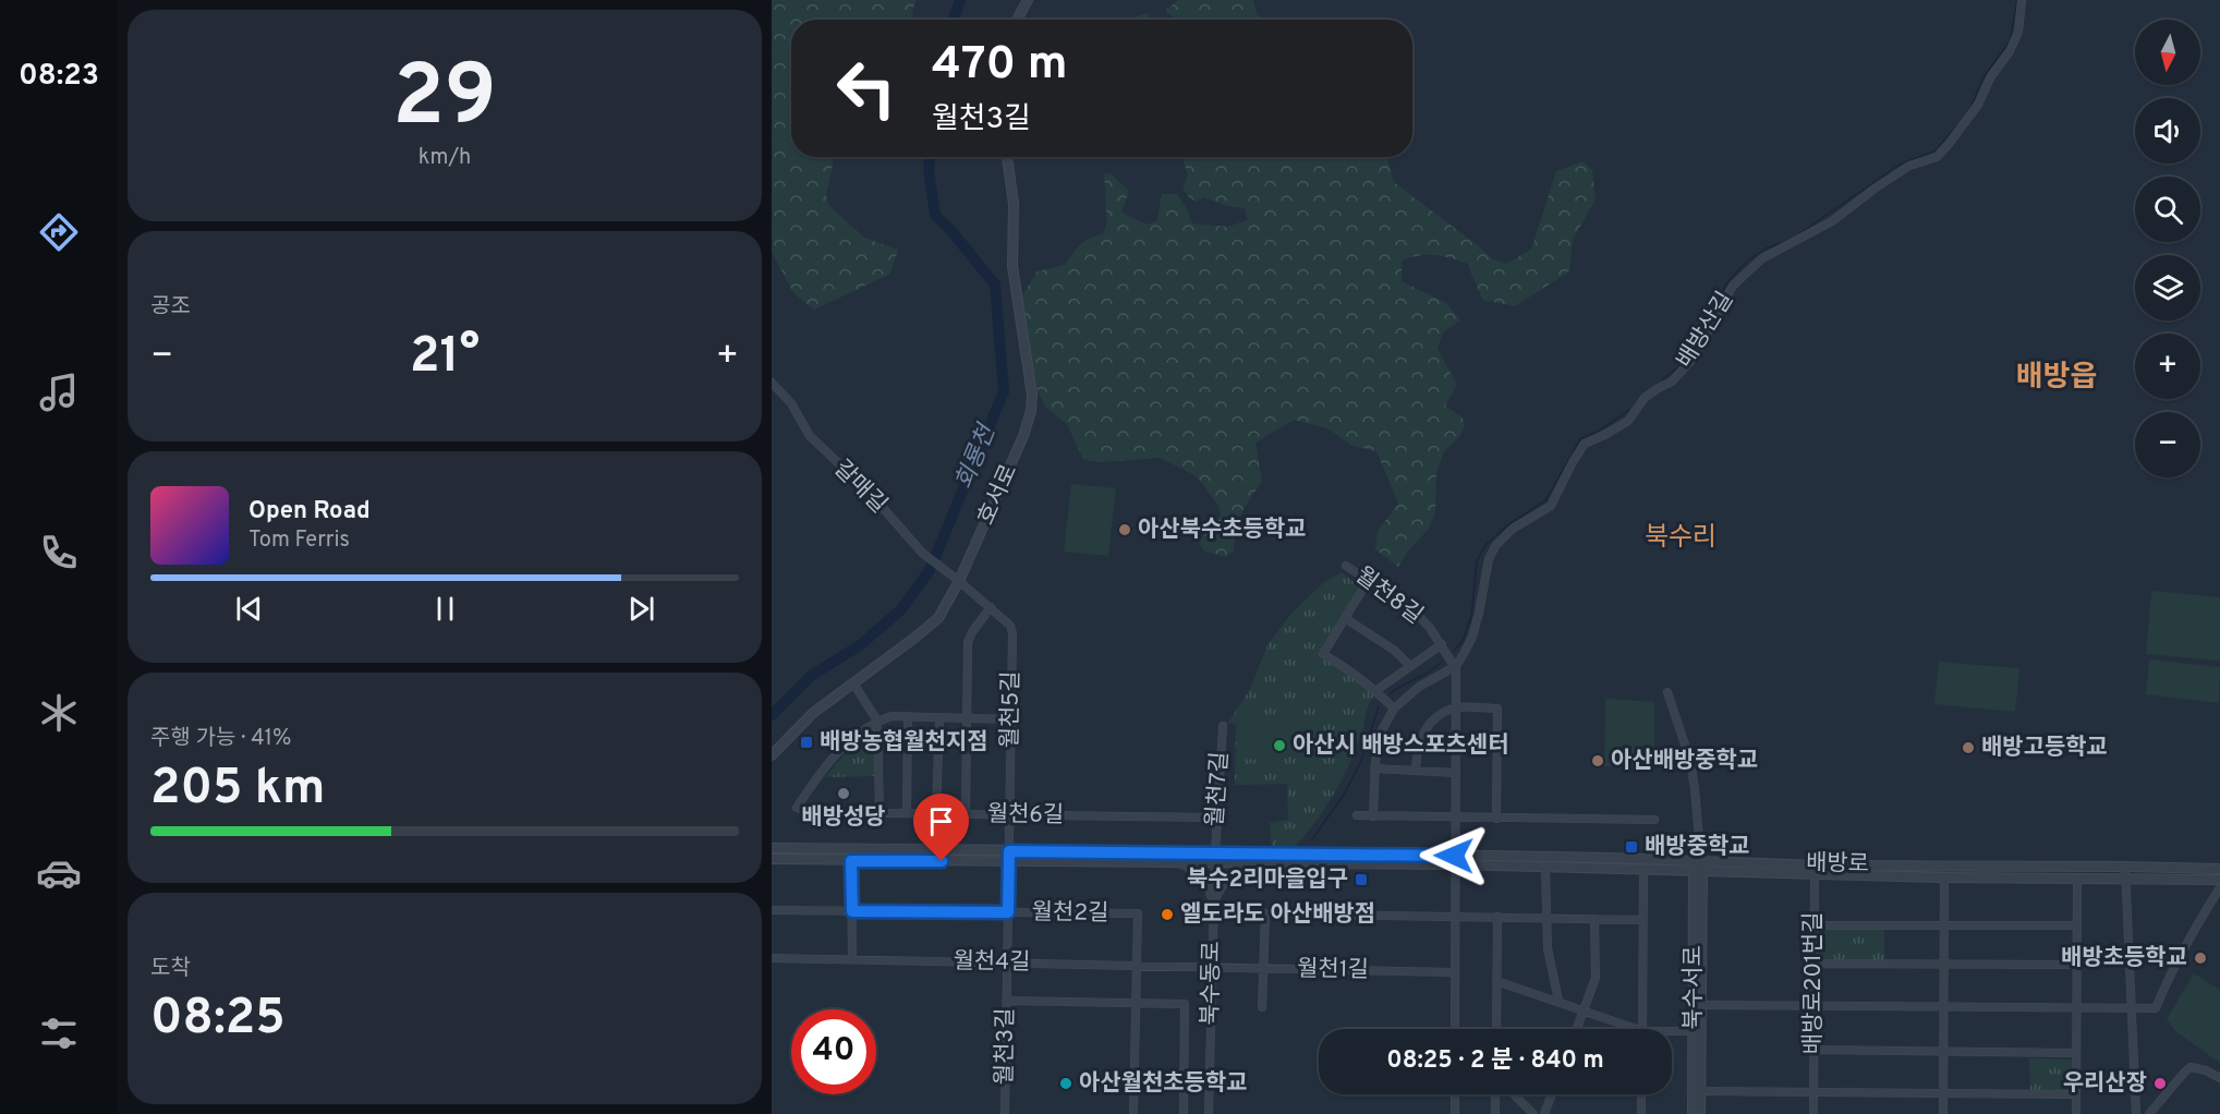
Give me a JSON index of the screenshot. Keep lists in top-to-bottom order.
{
  "streets": {
    "street": [
      "배방산길",
      "갈매길",
      "호서로",
      "월천8길",
      "월천5길",
      "월천7길",
      "월천6길",
      "배방로",
      "월천2길",
      "월천4길",
      "월천1길",
      "북수동로",
      "배방로201번길",
      "북수서로",
      "월천3길"
    ]
  },
  "crossings": [
    ["배방산길", "월천8길"],
    ["갈매길", "호서로"],
    ["갈매길", "월천5길"],
    ["호서로", "월천5길"],
    ["월천8길", "배방로"],
    ["월천5길", "월천6길"],
    ["월천5길", "배방로"],
    ["월천5길", "월천3길"],
    ["월천7길", "월천6길"],
    ["월천7길", "배방로"],
    ["월천7길", "북수동로"],
    ["배방로", "북수동로"],
    ["배방로", "배방로201번길"],
    ["배방로", "북수서로"],
    ["배방로", "월천3길"],
    ["월천2길", "월천4길"],
    ["월천2길", "월천3길"],
    ["월천4길", "월천1길"],
    ["월천4길", "북수동로"],
    ["월천4길", "월천3길"],
    ["월천1길", "북수동로"]
  ],
  "districts": ["배방읍", "북수리"],
  "water": ["회룡천"],
  "places": {
    "other": [
      "아산북수초등학교",
      "아산시 배방스포츠센터",
      "배방고등학교",
      "아산배방중학교",
      "배방성당",
      "엘도라도 아산배방점",
      "배방초등학교",
      "아산월천초등학교",
      "우리산장"
    ],
    "transit": ["배방농협월천지점", "배방중학교", "북수2리마을입구"]
  },
  "north": "bottom",
  "page": {
    "tabs": "08:23",
    "tile": [
      ["29", "km/h"],
      "공조",
      ["주행 가능 · 41%", "205 km"],
      ["도착", "08:25"]
    ],
    "map_buttons": ["+", "−"],
    "turn": ["470 m", "월천3길"],
    "heat": ["−", "21°", "+"],
    "song": ["Open Road", "Tom Ferris"],
    "limit": "40",
    "trip": "08:25 · 2 분 · 840 m"
  }
}
